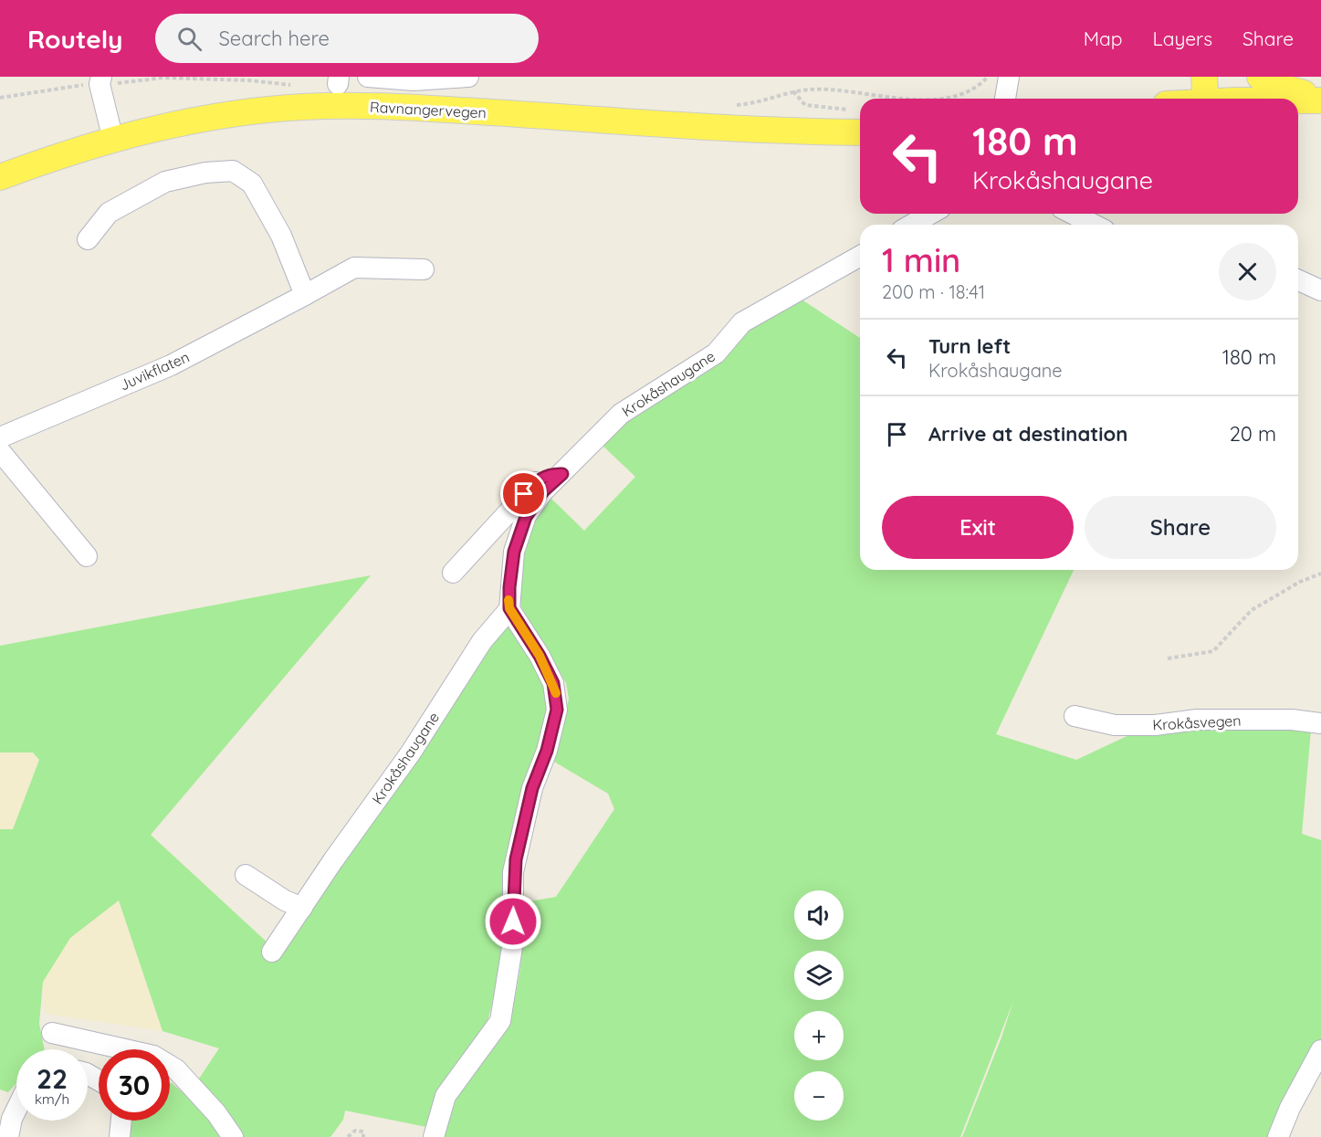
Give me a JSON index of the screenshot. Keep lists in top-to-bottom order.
{
  "streets": {
    "main road": ["Ravnangervegen"],
    "street": ["Juvikflaten", "Krokåshaugane", "Krokåsvegen"]
  },
  "page": {
    "header": "Routely",
    "search": "Search here",
    "nav": ["Map", "Layers", "Share"],
    "turn": ["180 m", "Krokåshaugane"],
    "heading": ["1 min", "200 m · 18:41"],
    "list": [
      {
        "name": "Turn left",
        "note": "Krokåshaugane",
        "value": "180 m"
      },
      {
        "name": "Arrive at destination",
        "value": "20 m"
      }
    ],
    "buttons": ["Exit", "Share"],
    "map_buttons": ["+", "−"],
    "speed": "22 km/h",
    "limit": "30"
  }
}
